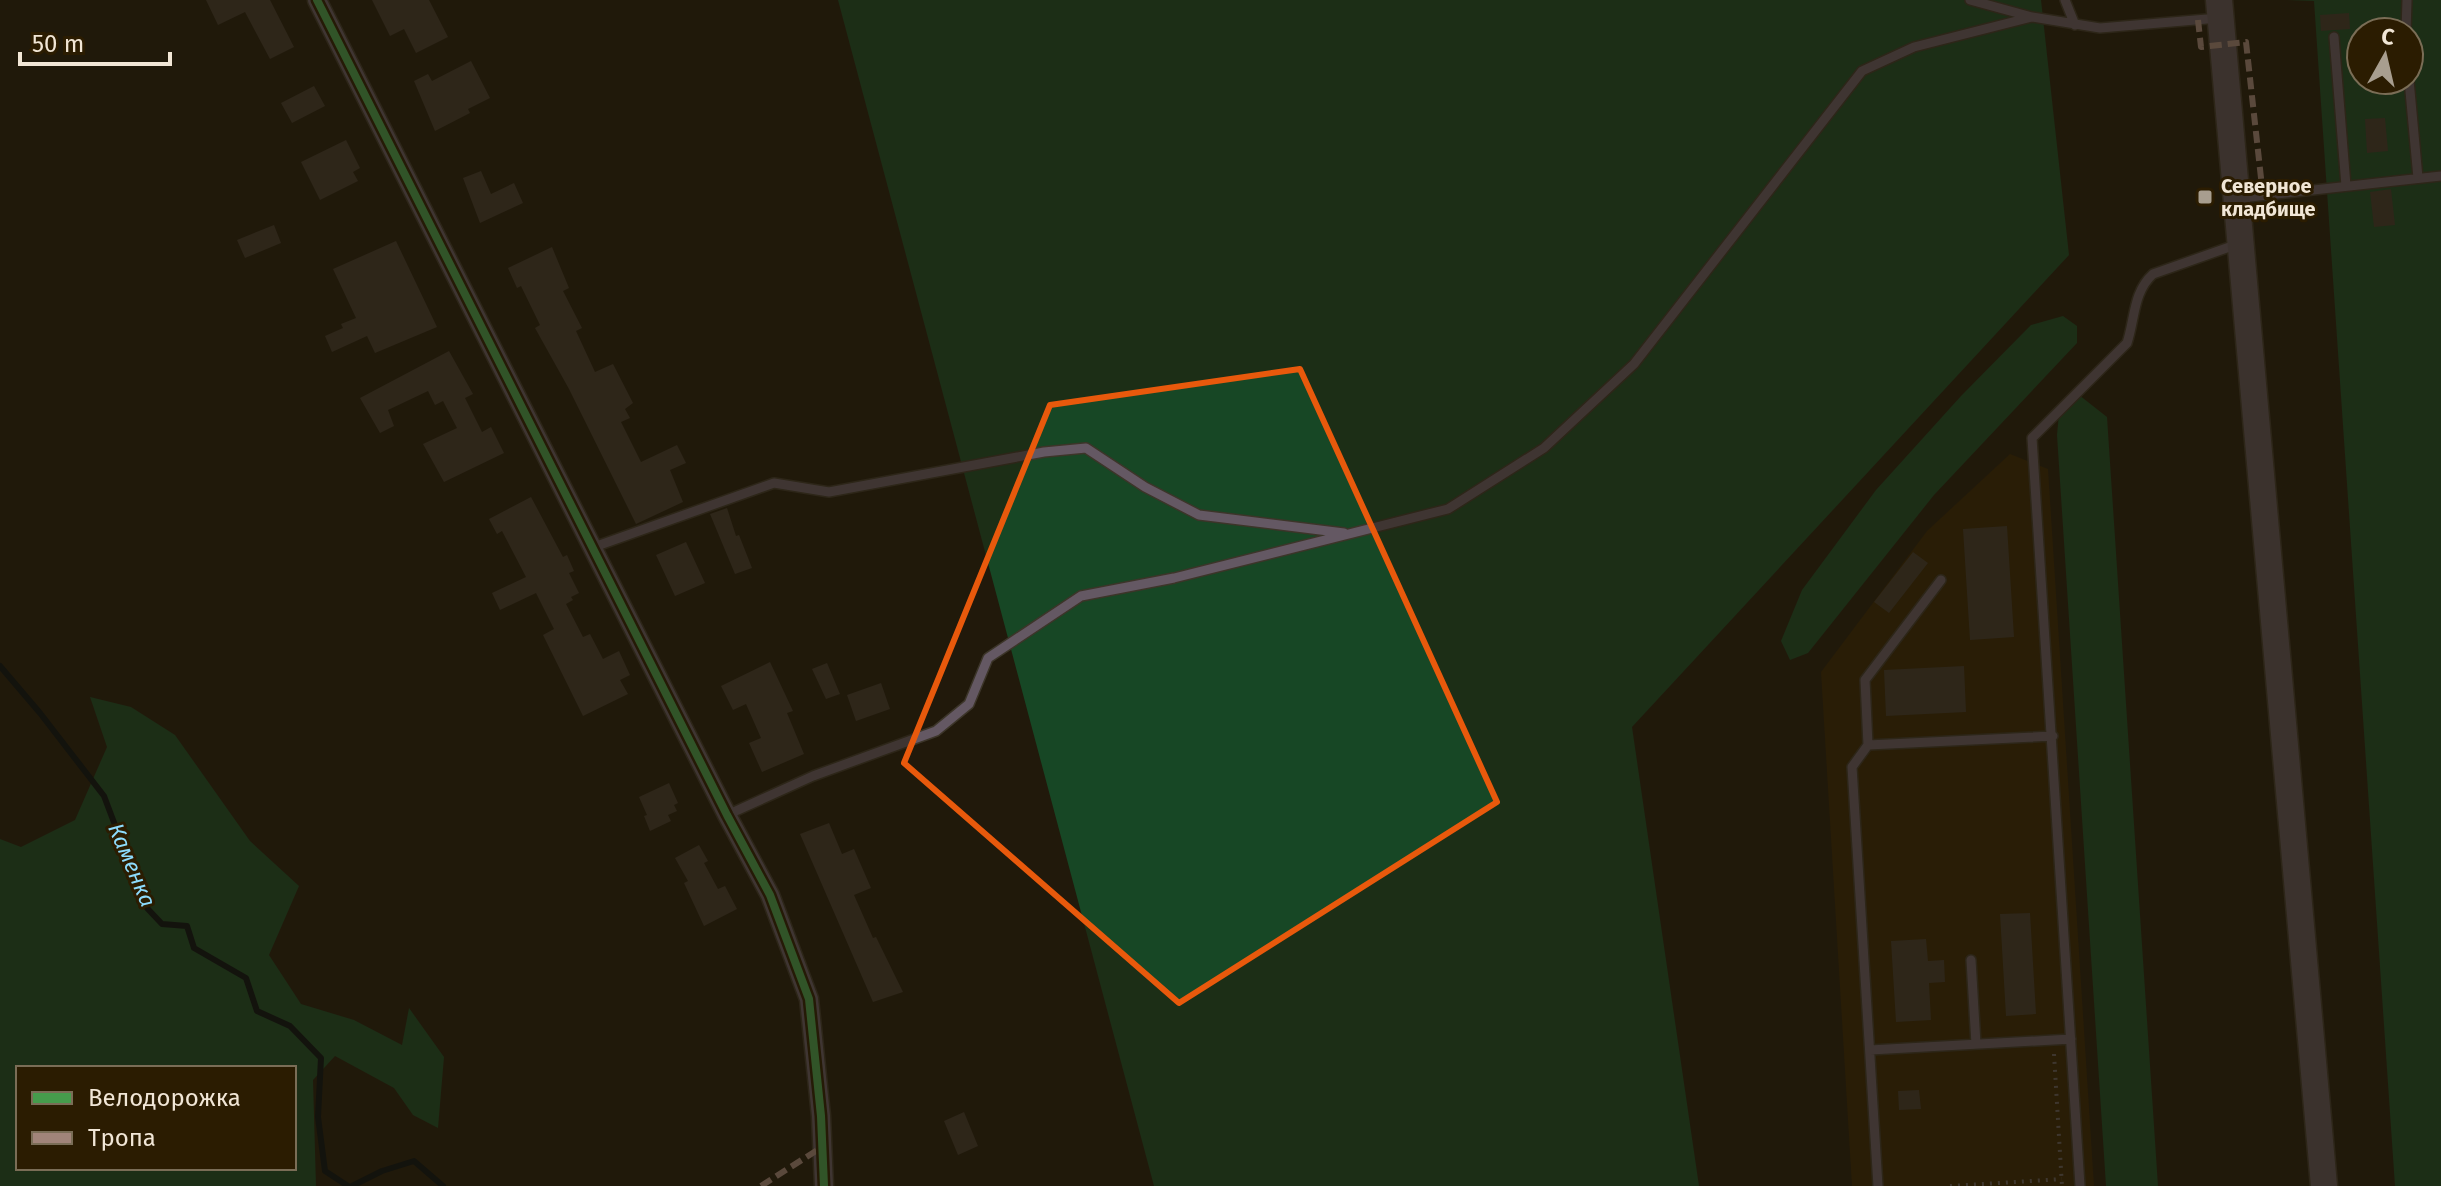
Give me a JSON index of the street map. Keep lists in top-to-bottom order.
{
  "water": ["Каменка"],
  "places": {
    "transit": ["Северное кладбище"]
  },
  "legend": ["Велодорожка", "Тропа"],
  "scale_bar": "50 m",
  "north": "top"
}
